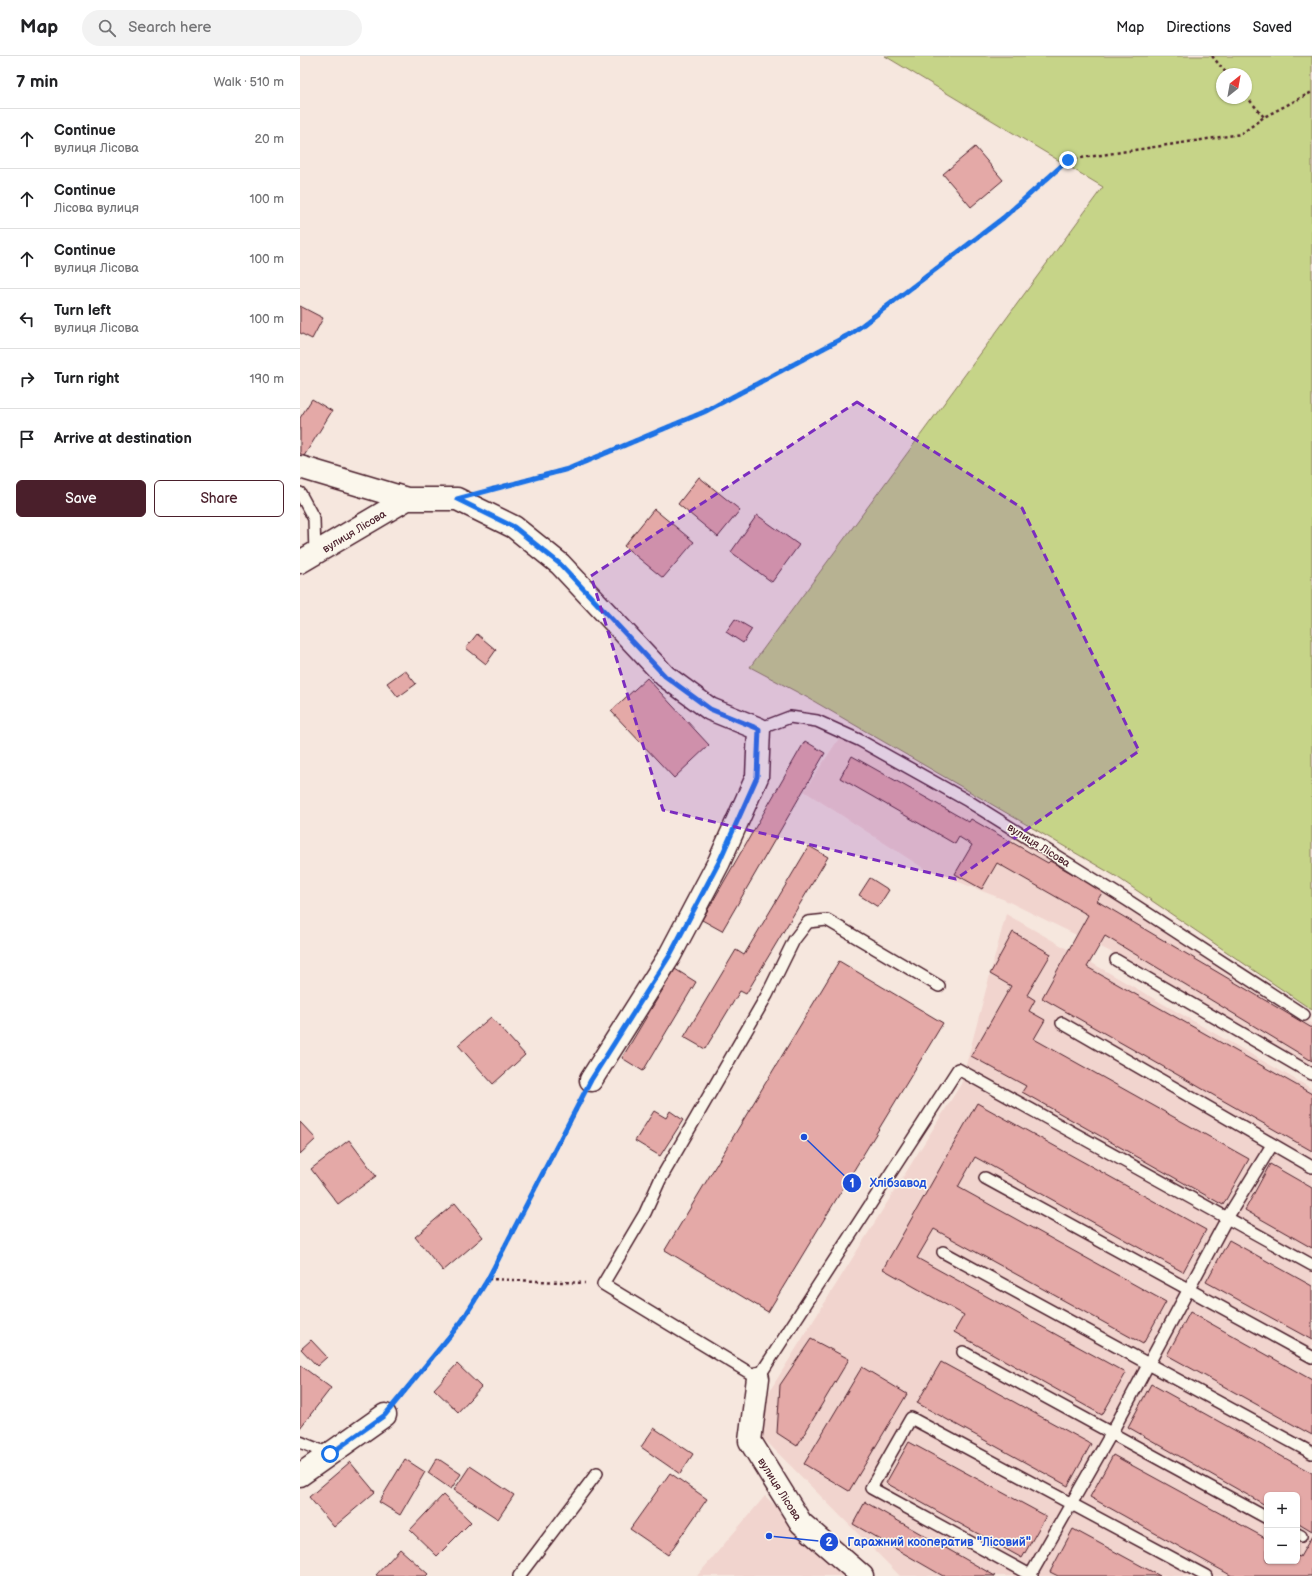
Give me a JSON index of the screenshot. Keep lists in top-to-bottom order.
{
  "streets": {
    "street": ["вулиця Лісова"]
  },
  "places": ["Хлібзавод", "Гаражний кооператив \"Лісовий\""],
  "north": "top right",
  "page": {
    "header": "Map",
    "search": "Search here",
    "nav": ["Map", "Directions", "Saved"],
    "heading": ["7 min", "Walk · 510 m"],
    "list": [
      ["Continue", "вулиця Лісова", "20 m"],
      ["Continue", "Лісова вулиця", "100 m"],
      ["Continue", "вулиця Лісова", "100 m"],
      ["Turn left", "вулиця Лісова", "100 m"],
      ["Turn right", "190 m"],
      "Arrive at destination"
    ],
    "buttons": ["Save", "Share"],
    "map_buttons": ["+", "−"]
  }
}
